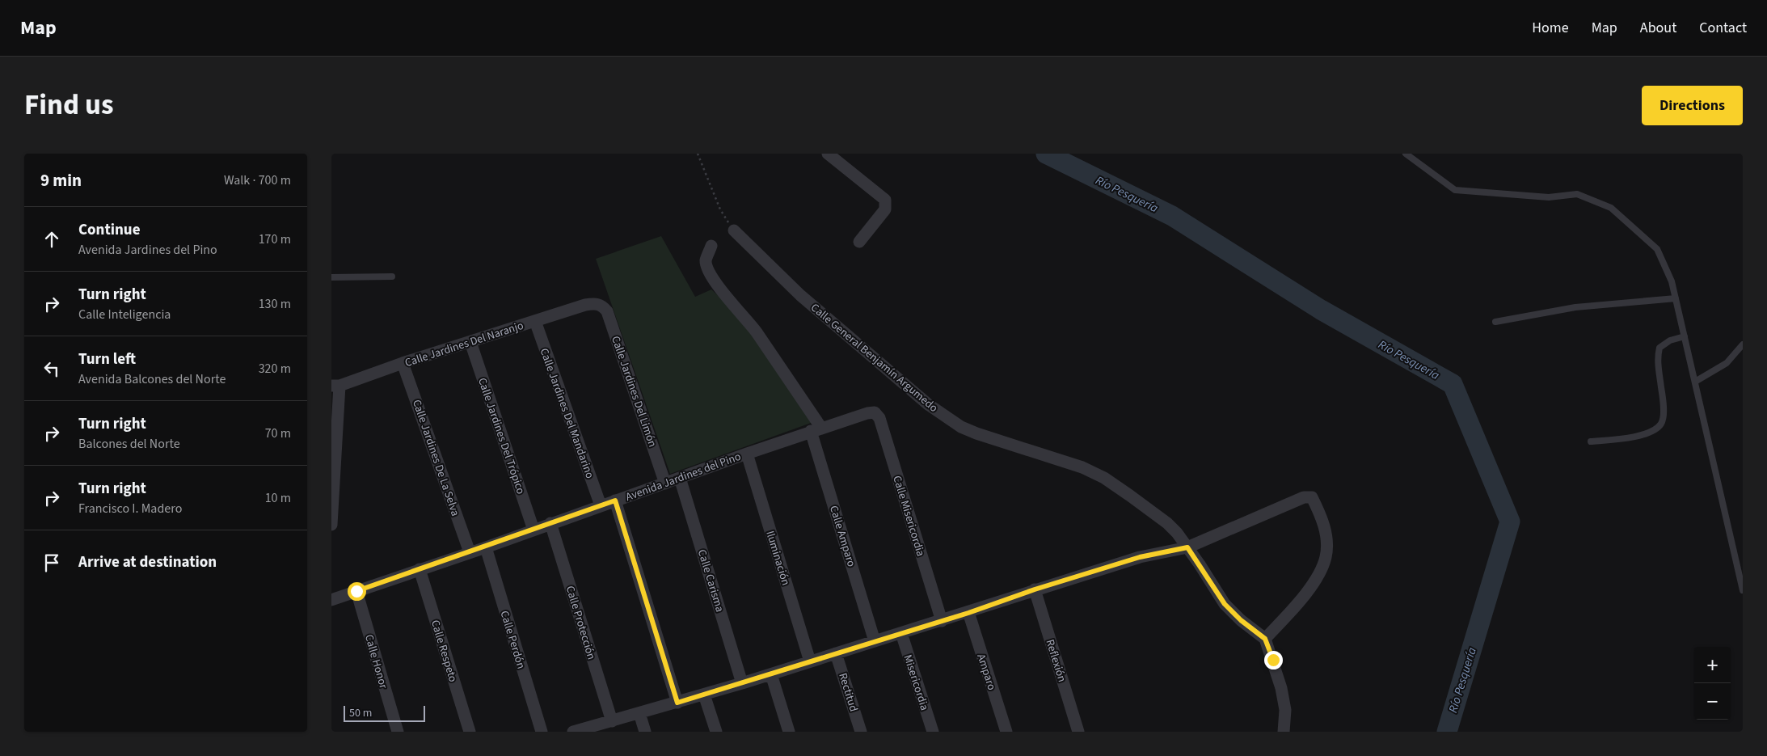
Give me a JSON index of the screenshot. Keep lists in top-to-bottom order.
{
  "streets": {
    "street": [
      "Calle Jardines Del Naranjo",
      "Calle General Benjamín Argumedo",
      "Calle Jardines Del Limón",
      "Calle Jardines Del Mandarino",
      "Calle Jardines Del Trópico",
      "Calle Jardines De La Selva",
      "Avenida Jardines del Pino",
      "Calle Misericordia",
      "Calle Amparo",
      "Iluminación",
      "Calle Carisma",
      "Calle Protección",
      "Calle Perdón",
      "Calle Respeto",
      "Reflexión",
      "Calle Honor",
      "Amparo",
      "Misericordia",
      "Rectitud"
    ]
  },
  "crossings": [
    ["Calle Jardines Del Naranjo", "Calle Jardines Del Limón"],
    ["Calle Jardines Del Naranjo", "Calle Jardines Del Mandarino"],
    ["Calle Jardines Del Naranjo", "Calle Jardines Del Trópico"],
    ["Calle Jardines Del Naranjo", "Calle Jardines De La Selva"],
    ["Calle Jardines Del Limón", "Avenida Jardines del Pino"],
    ["Calle Jardines Del Mandarino", "Avenida Jardines del Pino"],
    ["Calle Jardines Del Trópico", "Avenida Jardines del Pino"],
    ["Calle Jardines De La Selva", "Avenida Jardines del Pino"],
    ["Avenida Jardines del Pino", "Calle Misericordia"],
    ["Avenida Jardines del Pino", "Calle Amparo"],
    ["Avenida Jardines del Pino", "Iluminación"],
    ["Avenida Jardines del Pino", "Calle Carisma"],
    ["Avenida Jardines del Pino", "Calle Protección"],
    ["Avenida Jardines del Pino", "Calle Perdón"],
    ["Avenida Jardines del Pino", "Calle Respeto"],
    ["Avenida Jardines del Pino", "Calle Honor"]
  ],
  "water": ["Río Pesquería"],
  "scale_bar": "50 m",
  "page": {
    "header": "Map",
    "nav": [
      "Home",
      "Map",
      "About",
      "Contact"
    ],
    "title": "Find us",
    "buttons": "Directions",
    "heading": ["9 min", "Walk · 700 m"],
    "list": [
      ["Continue", "Avenida Jardines del Pino", "170 m"],
      ["Turn right", "Calle Inteligencia", "130 m"],
      ["Turn left", "Avenida Balcones del Norte", "320 m"],
      ["Turn right", "Balcones del Norte", "70 m"],
      ["Turn right", "Francisco I. Madero", "10 m"],
      "Arrive at destination"
    ],
    "map_buttons": ["+", "−"],
    "scale": "50 m"
  }
}
